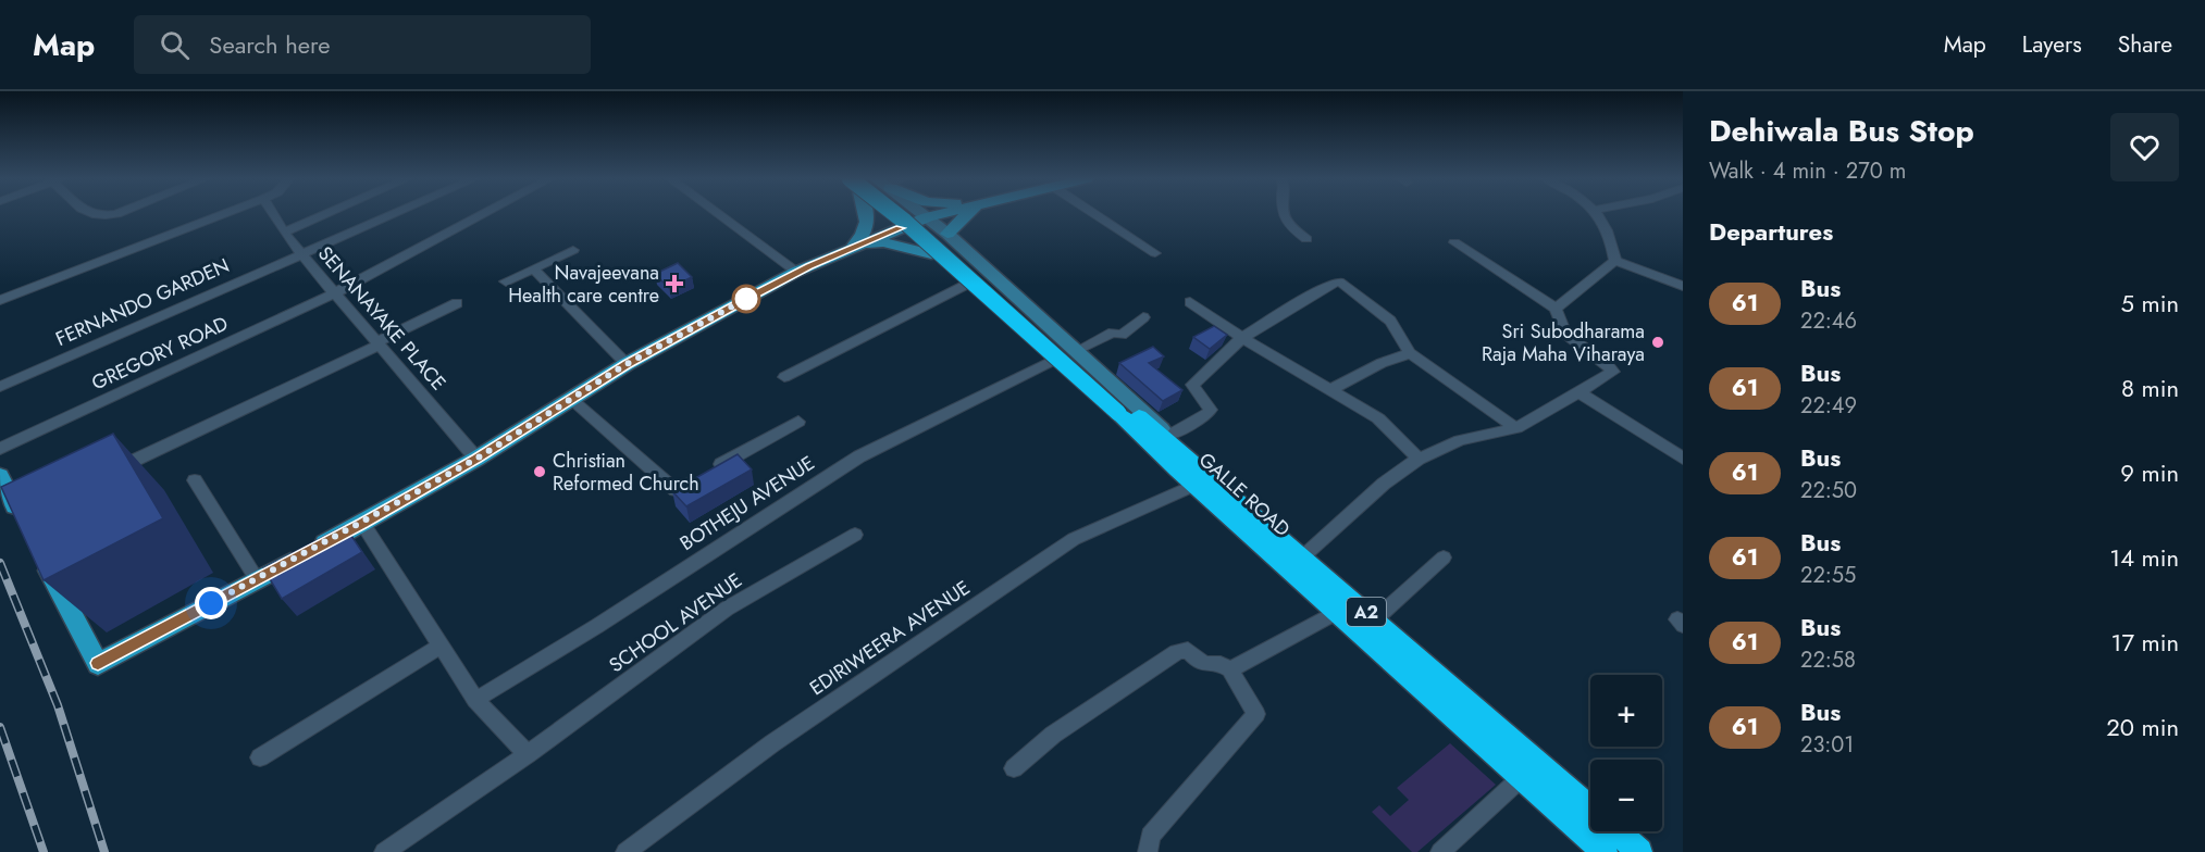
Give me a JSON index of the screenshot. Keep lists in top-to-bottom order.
{
  "streets": {
    "highway": ["GALLE ROAD", "A2"],
    "street": [
      "FERNANDO GARDEN",
      "SENANAYAKE PLACE",
      "GREGORY ROAD",
      "BOTHEJU AVENUE",
      "SCHOOL AVENUE",
      "EDIRIWEERA AVENUE"
    ]
  },
  "crossings": [
    ["FERNANDO GARDEN", "SENANAYAKE PLACE"],
    ["SENANAYAKE PLACE", "GREGORY ROAD"],
    ["GALLE ROAD", "EDIRIWEERA AVENUE"]
  ],
  "places": {
    "health": ["Navajeevana Health care centre"],
    "other": ["Sri Subodharama Raja Maha Viharaya", "Christian Reformed Church"]
  },
  "lines": ["bus line 61"],
  "page": {
    "header": "Map",
    "search": "Search here",
    "nav": ["Map", "Layers", "Share"],
    "heading": [
      ["Dehiwala Bus Stop", "Walk · 4 min · 270 m"],
      "Departures"
    ],
    "list": [
      {
        "mark": "61",
        "name": "Bus",
        "note": "22:46",
        "value": "5 min"
      },
      {
        "mark": "61",
        "name": "Bus",
        "note": "22:49",
        "value": "8 min"
      },
      {
        "mark": "61",
        "name": "Bus",
        "note": "22:50",
        "value": "9 min"
      },
      {
        "mark": "61",
        "name": "Bus",
        "note": "22:55",
        "value": "14 min"
      },
      {
        "mark": "61",
        "name": "Bus",
        "note": "22:58",
        "value": "17 min"
      },
      {
        "mark": "61",
        "name": "Bus",
        "note": "23:01",
        "value": "20 min"
      }
    ],
    "map_buttons": ["+", "−"]
  }
}
